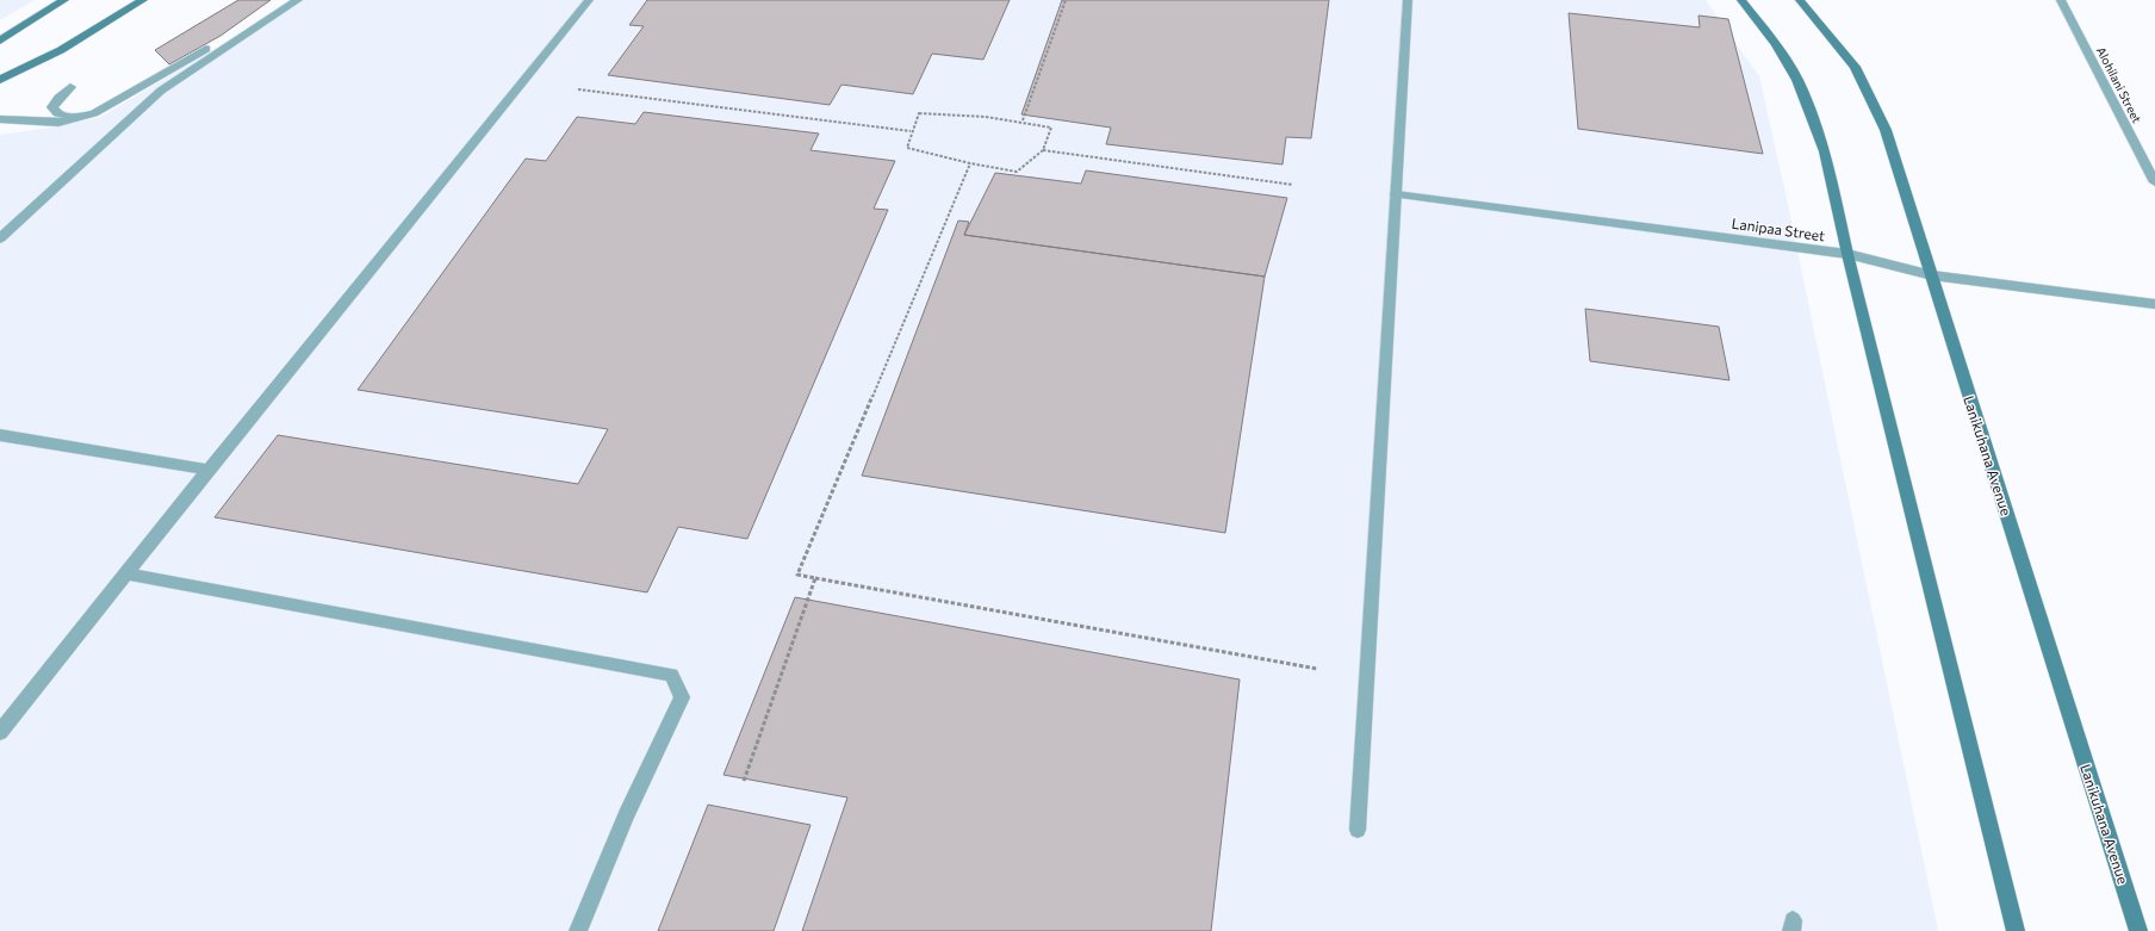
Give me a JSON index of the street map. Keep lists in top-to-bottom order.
{
  "streets": {
    "main road": ["Lanikuhana Avenue"],
    "street": ["Alohilani Street", "Lanipaa Street"]
  },
  "crossings": [
    ["Lanipaa Street", "Lanikuhana Avenue"]
  ]
}
